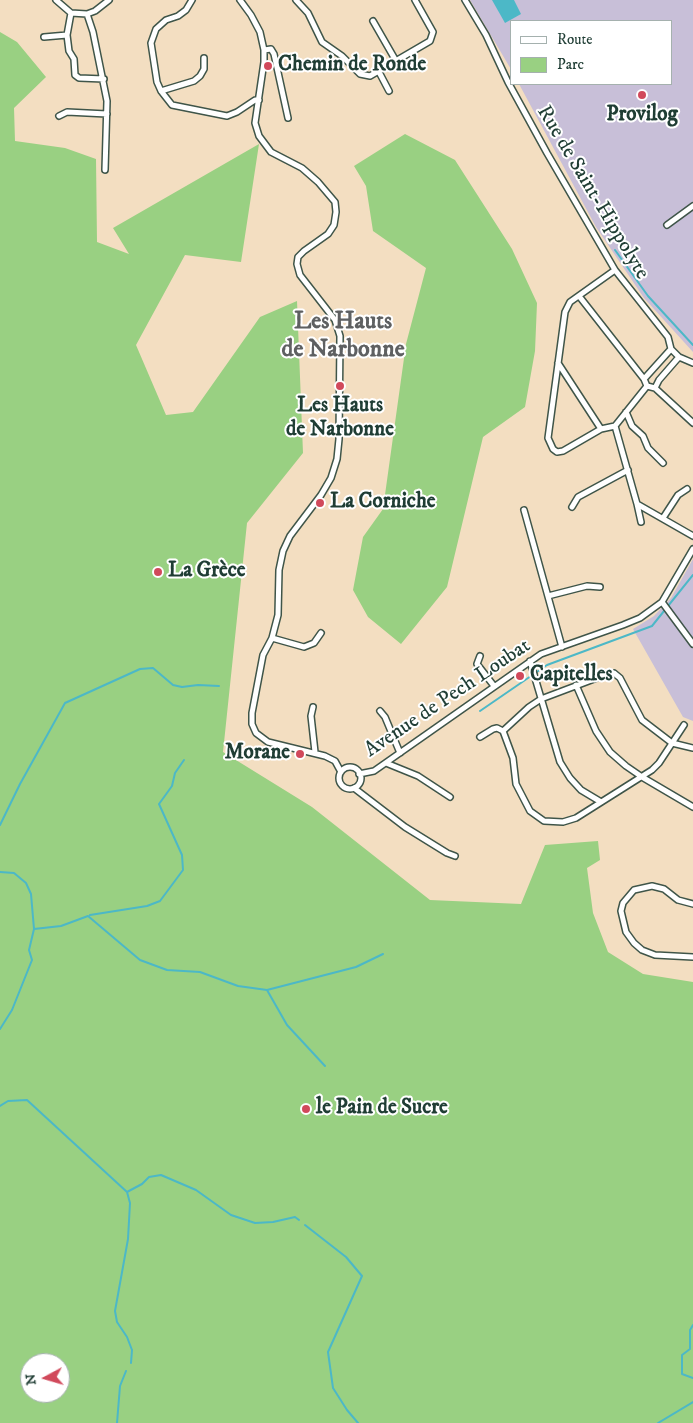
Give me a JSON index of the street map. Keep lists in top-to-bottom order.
{
  "streets": {
    "street": ["Rue de Saint-Hippolyte", "Avenue de Pech Loubat"]
  },
  "districts": ["Les Hauts de Narbonne"],
  "places": [
    "Chemin de Ronde",
    "Provilog",
    "Les Hauts de Narbonne",
    "La Corniche",
    "La Grèce",
    "Capitelles",
    "Morane",
    "le Pain de Sucre"
  ],
  "legend": ["Route", "Parc"],
  "north": "left"
}
